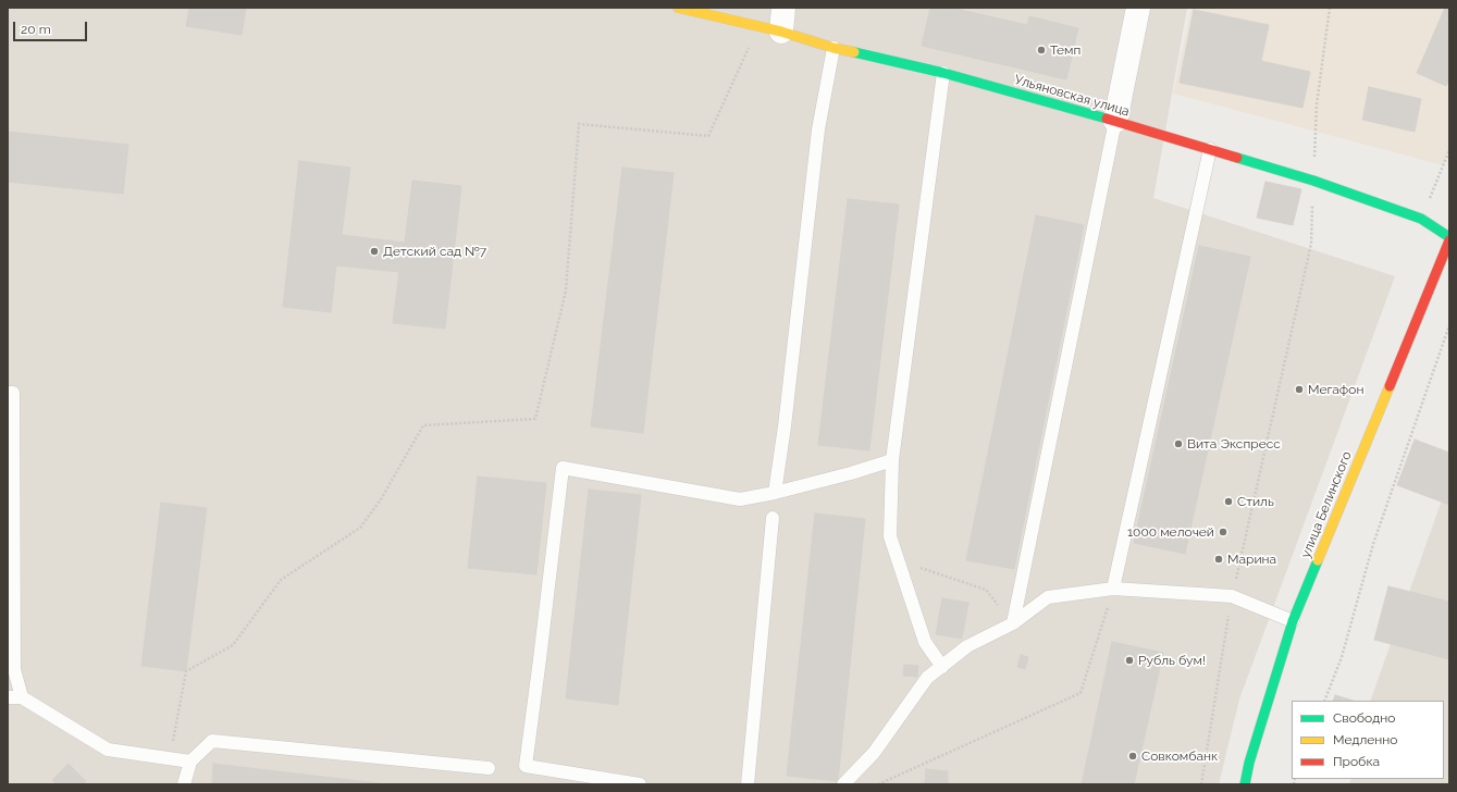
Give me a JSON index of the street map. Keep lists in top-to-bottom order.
{
  "streets": {
    "street": ["Ульяновская улица", "улица Белинского"]
  },
  "crossings": [
    ["Ульяновская улица", "улица Белинского"]
  ],
  "places": [
    "Темп",
    "Детский сад №7",
    "Мегафон",
    "Вита Экспресс",
    "Стиль",
    "1000 мелочей",
    "Марина",
    "Рубль бум!",
    "Совкомбанк"
  ],
  "legend": ["Свободно", "Медленно", "Пробка"],
  "scale_bar": "20 m"
}
